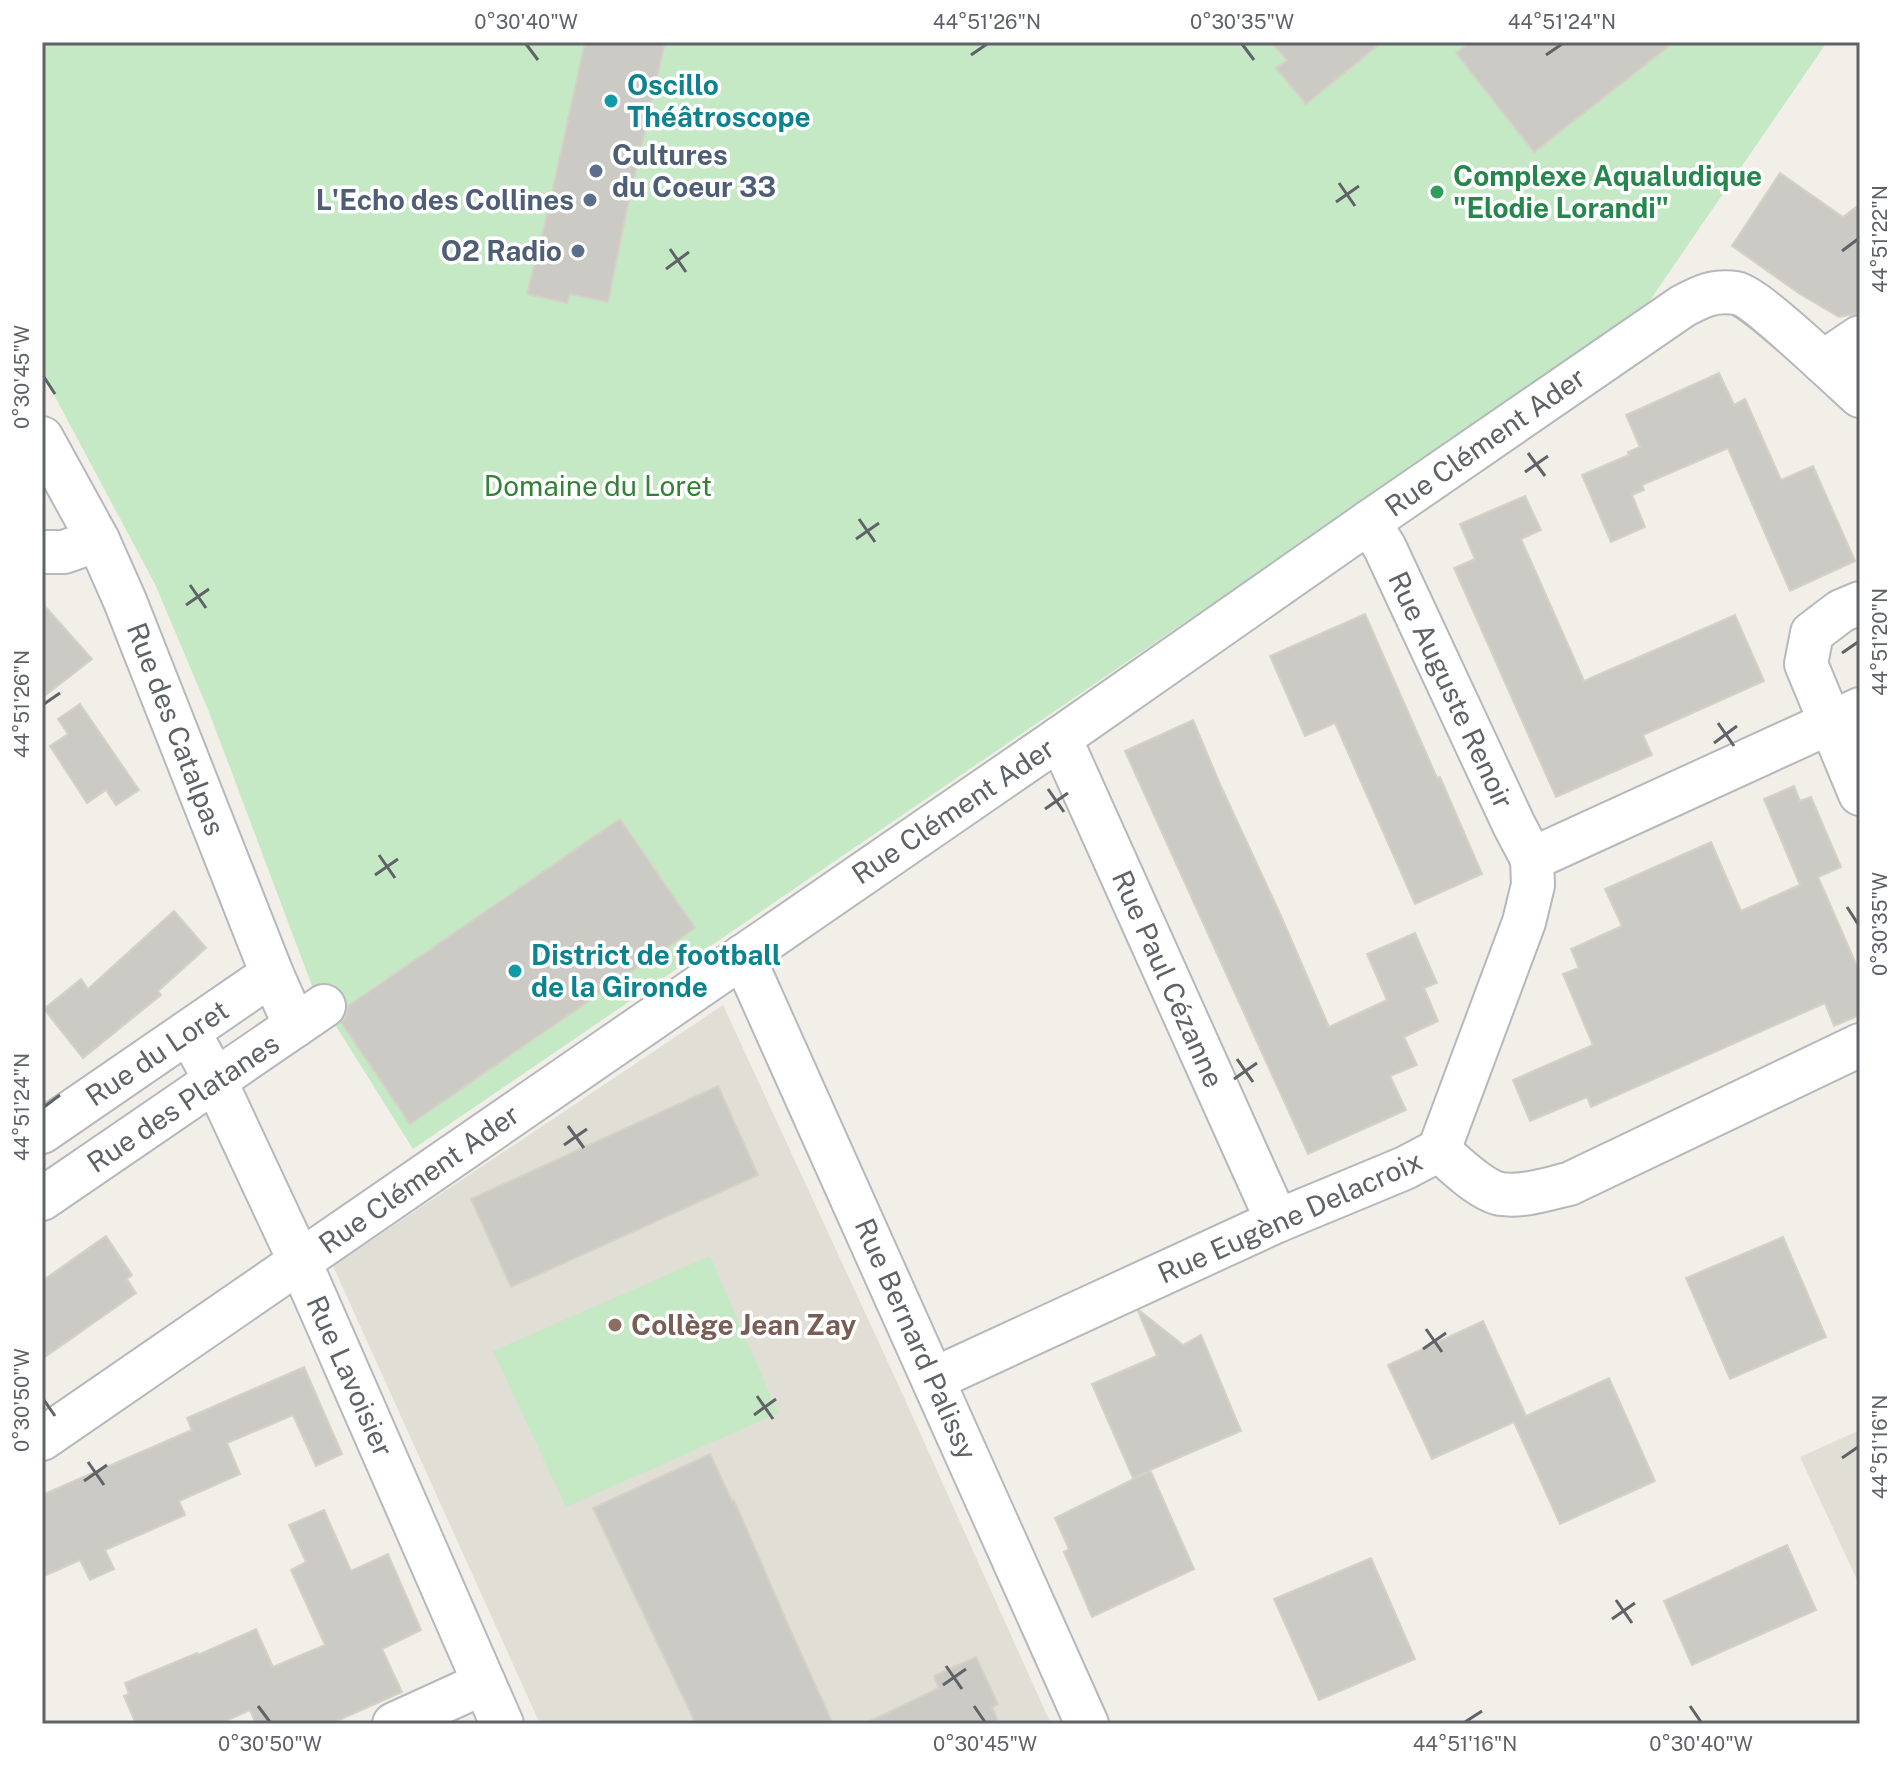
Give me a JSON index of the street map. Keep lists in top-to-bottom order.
{
  "streets": {
    "street": [
      "Rue Clément Ader",
      "Rue Auguste Renoir",
      "Rue des Catalpas",
      "Rue Paul Cézanne",
      "Rue du Loret",
      "Rue des Platanes",
      "Rue Eugène Delacroix",
      "Rue Bernard Palissy",
      "Rue Lavoisier"
    ]
  },
  "crossings": [
    ["Rue Clément Ader", "Rue Auguste Renoir"],
    ["Rue Clément Ader", "Rue Paul Cézanne"],
    ["Rue Clément Ader", "Rue Bernard Palissy"],
    ["Rue Clément Ader", "Rue Lavoisier"],
    ["Rue des Catalpas", "Rue du Loret"],
    ["Rue des Catalpas", "Rue des Platanes"],
    ["Rue Paul Cézanne", "Rue Eugène Delacroix"],
    ["Rue du Loret", "Rue Lavoisier"],
    ["Rue des Platanes", "Rue Lavoisier"],
    ["Rue Eugène Delacroix", "Rue Bernard Palissy"]
  ],
  "parks": ["Domaine du Loret"],
  "places": [
    "Oscillo Théâtroscope",
    "Cultures du Coeur 33",
    "Complexe Aqualudique \"Elodie Lorandi\"",
    "L'Echo des Collines",
    "O2 Radio",
    "District de football de la Gironde",
    "Collège Jean Zay"
  ],
  "coordinates": [
    "0°30'40\"W",
    "44°51'26\"N",
    "0°30'35\"W",
    "44°51'24\"N",
    "44°51'22\"N",
    "0°30'45\"W",
    "44°51'20\"N",
    "0°30'50\"W",
    "44°51'16\"N"
  ]
}
